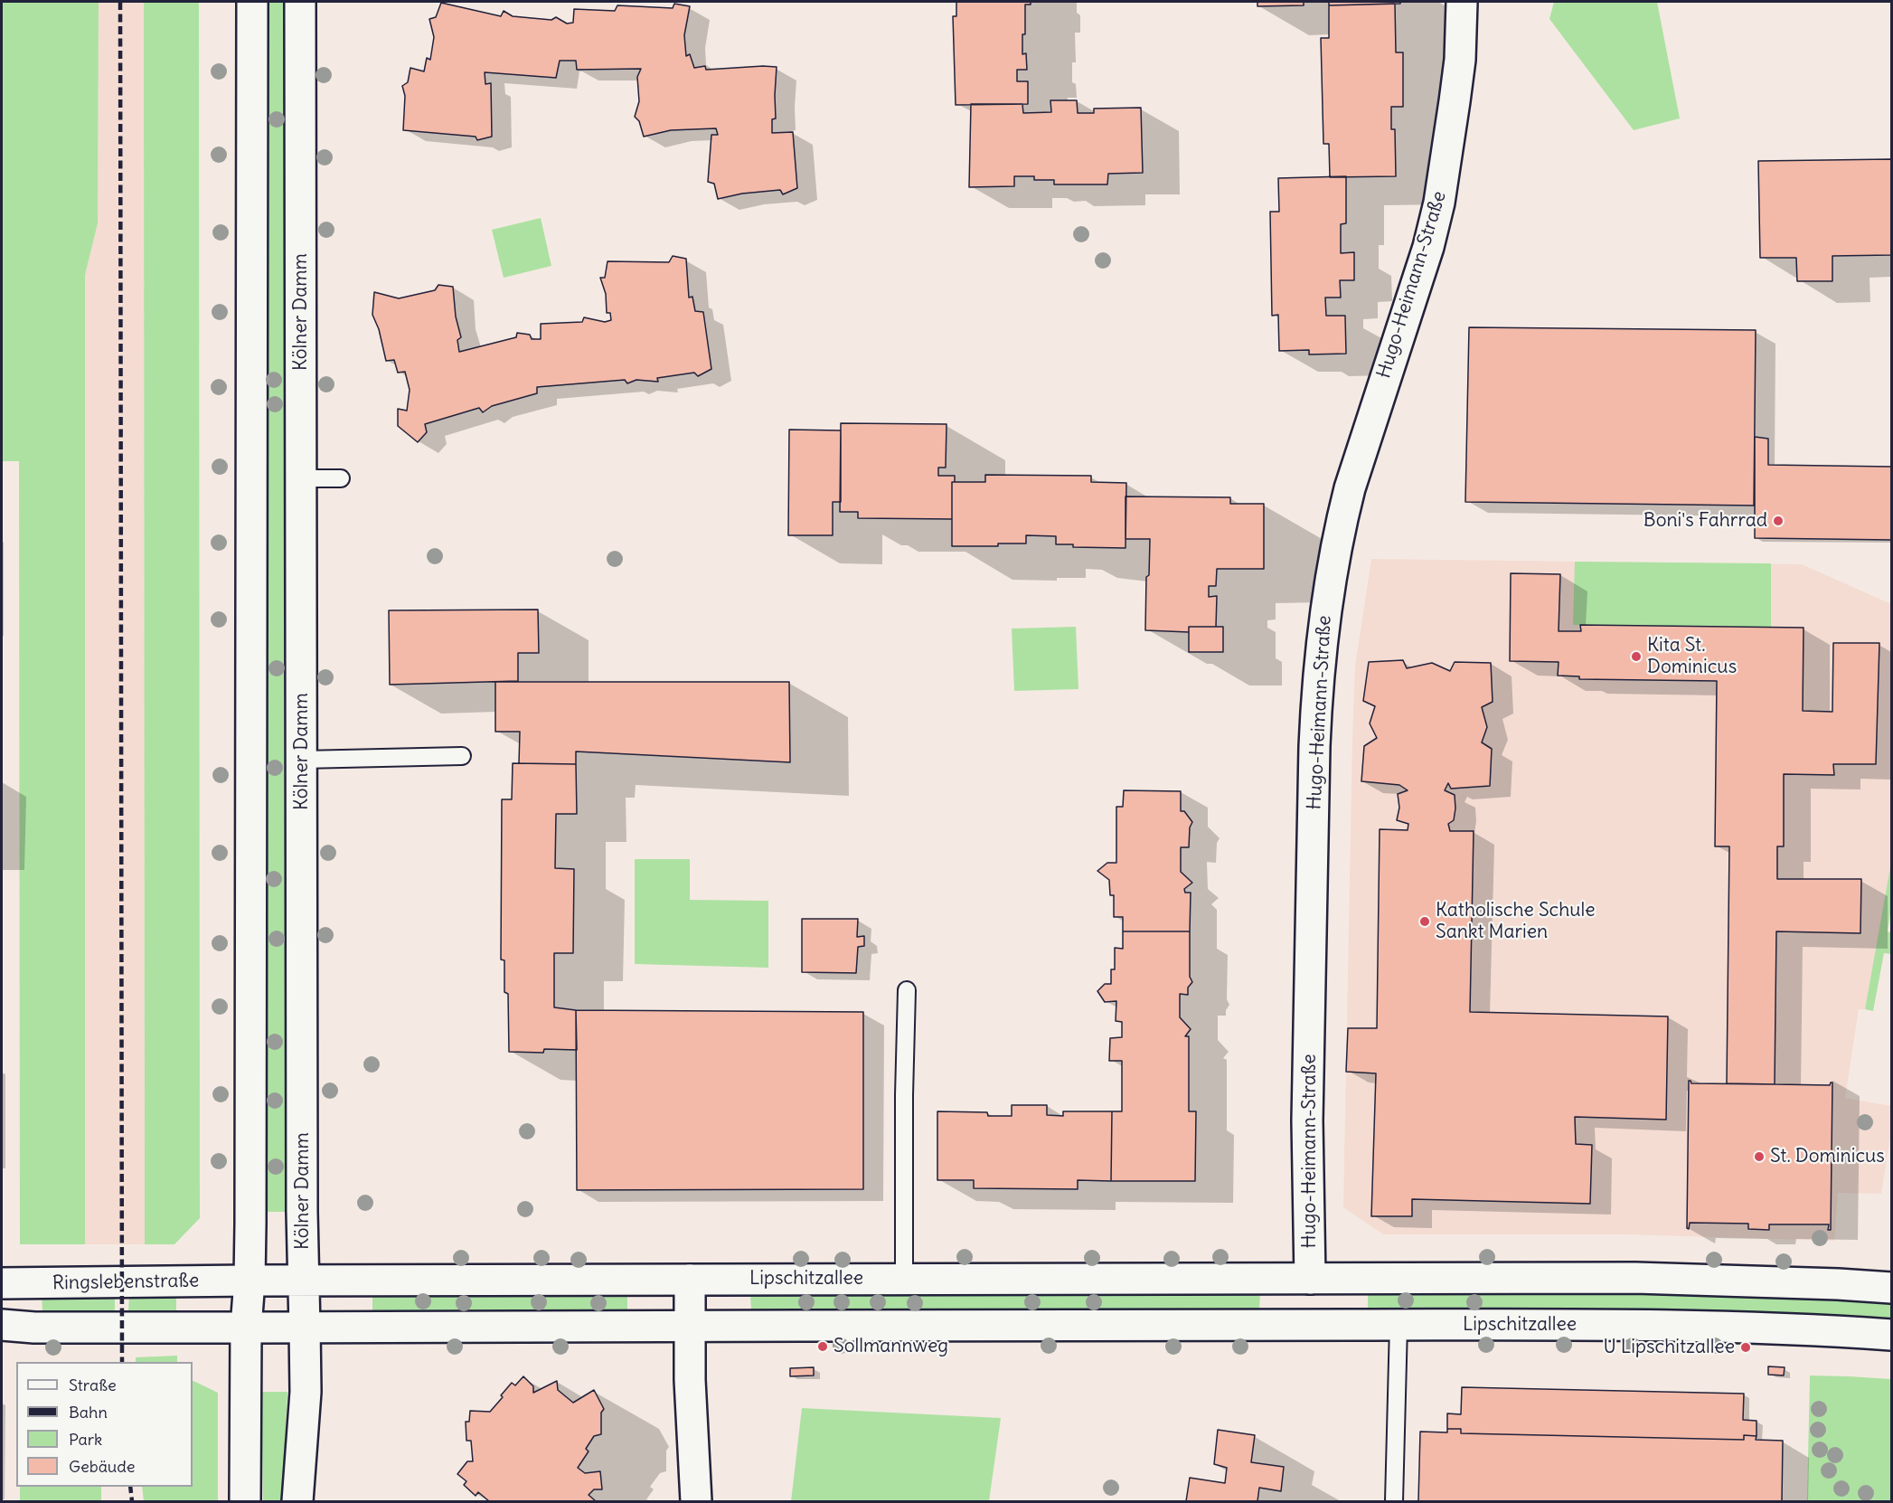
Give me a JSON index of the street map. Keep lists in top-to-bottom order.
{
  "streets": {
    "street": [
      "Hugo-Heimann-Straße",
      "Kölner Damm",
      "Lipschitzallee",
      "Ringslebenstraße"
    ]
  },
  "crossings": [
    ["Hugo-Heimann-Straße", "Lipschitzallee"],
    ["Kölner Damm", "Lipschitzallee"],
    ["Kölner Damm", "Ringslebenstraße"],
    ["Lipschitzallee", "Ringslebenstraße"]
  ],
  "places": [
    "Boni's Fahrrad",
    "Kita St. Dominicus",
    "Katholische Schule Sankt Marien",
    "St. Dominicus",
    "Sollmannweg",
    "U Lipschitzallee"
  ],
  "legend": [
    "Straße",
    "Bahn",
    "Park",
    "Gebäude"
  ]
}
